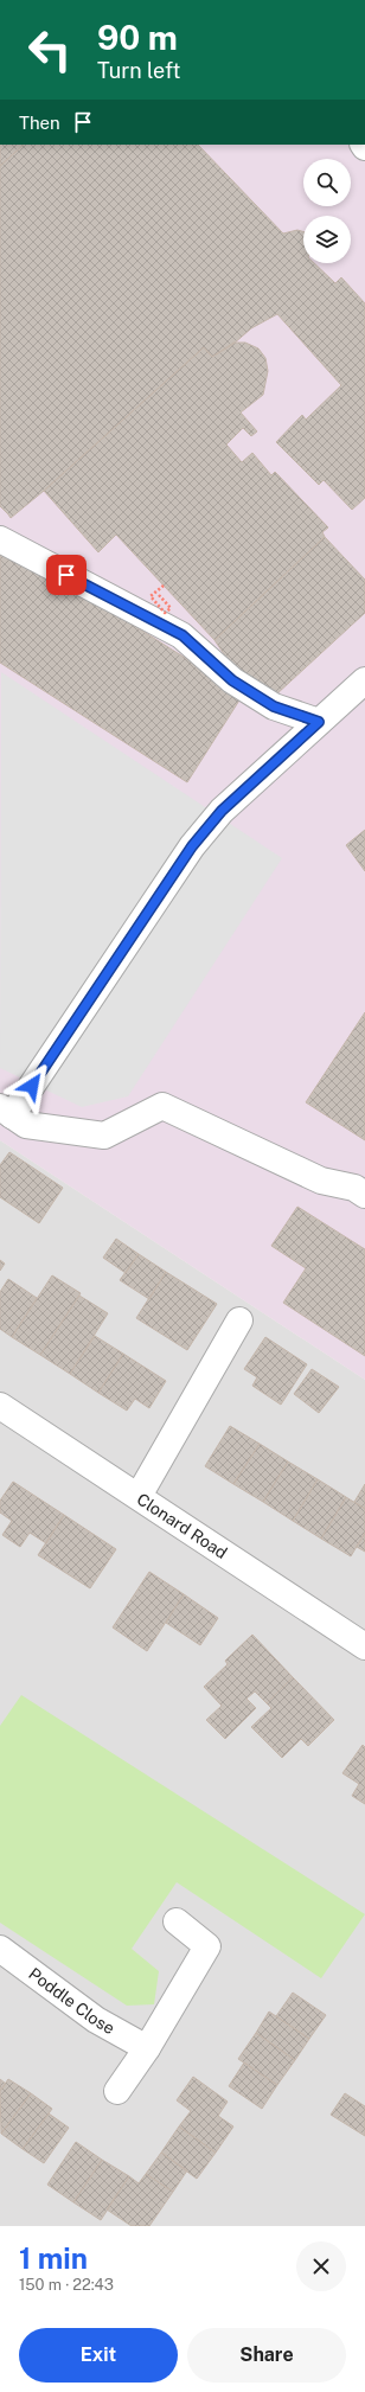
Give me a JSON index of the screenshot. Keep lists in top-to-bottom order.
{
  "streets": {
    "street": ["Clonard Road", "Poddle Close"]
  },
  "page": {
    "turn": ["90 m", "Turn left"],
    "then": "Then",
    "heading": ["1 min", "150 m · 22:43"],
    "buttons": ["Exit", "Share"]
  }
}
